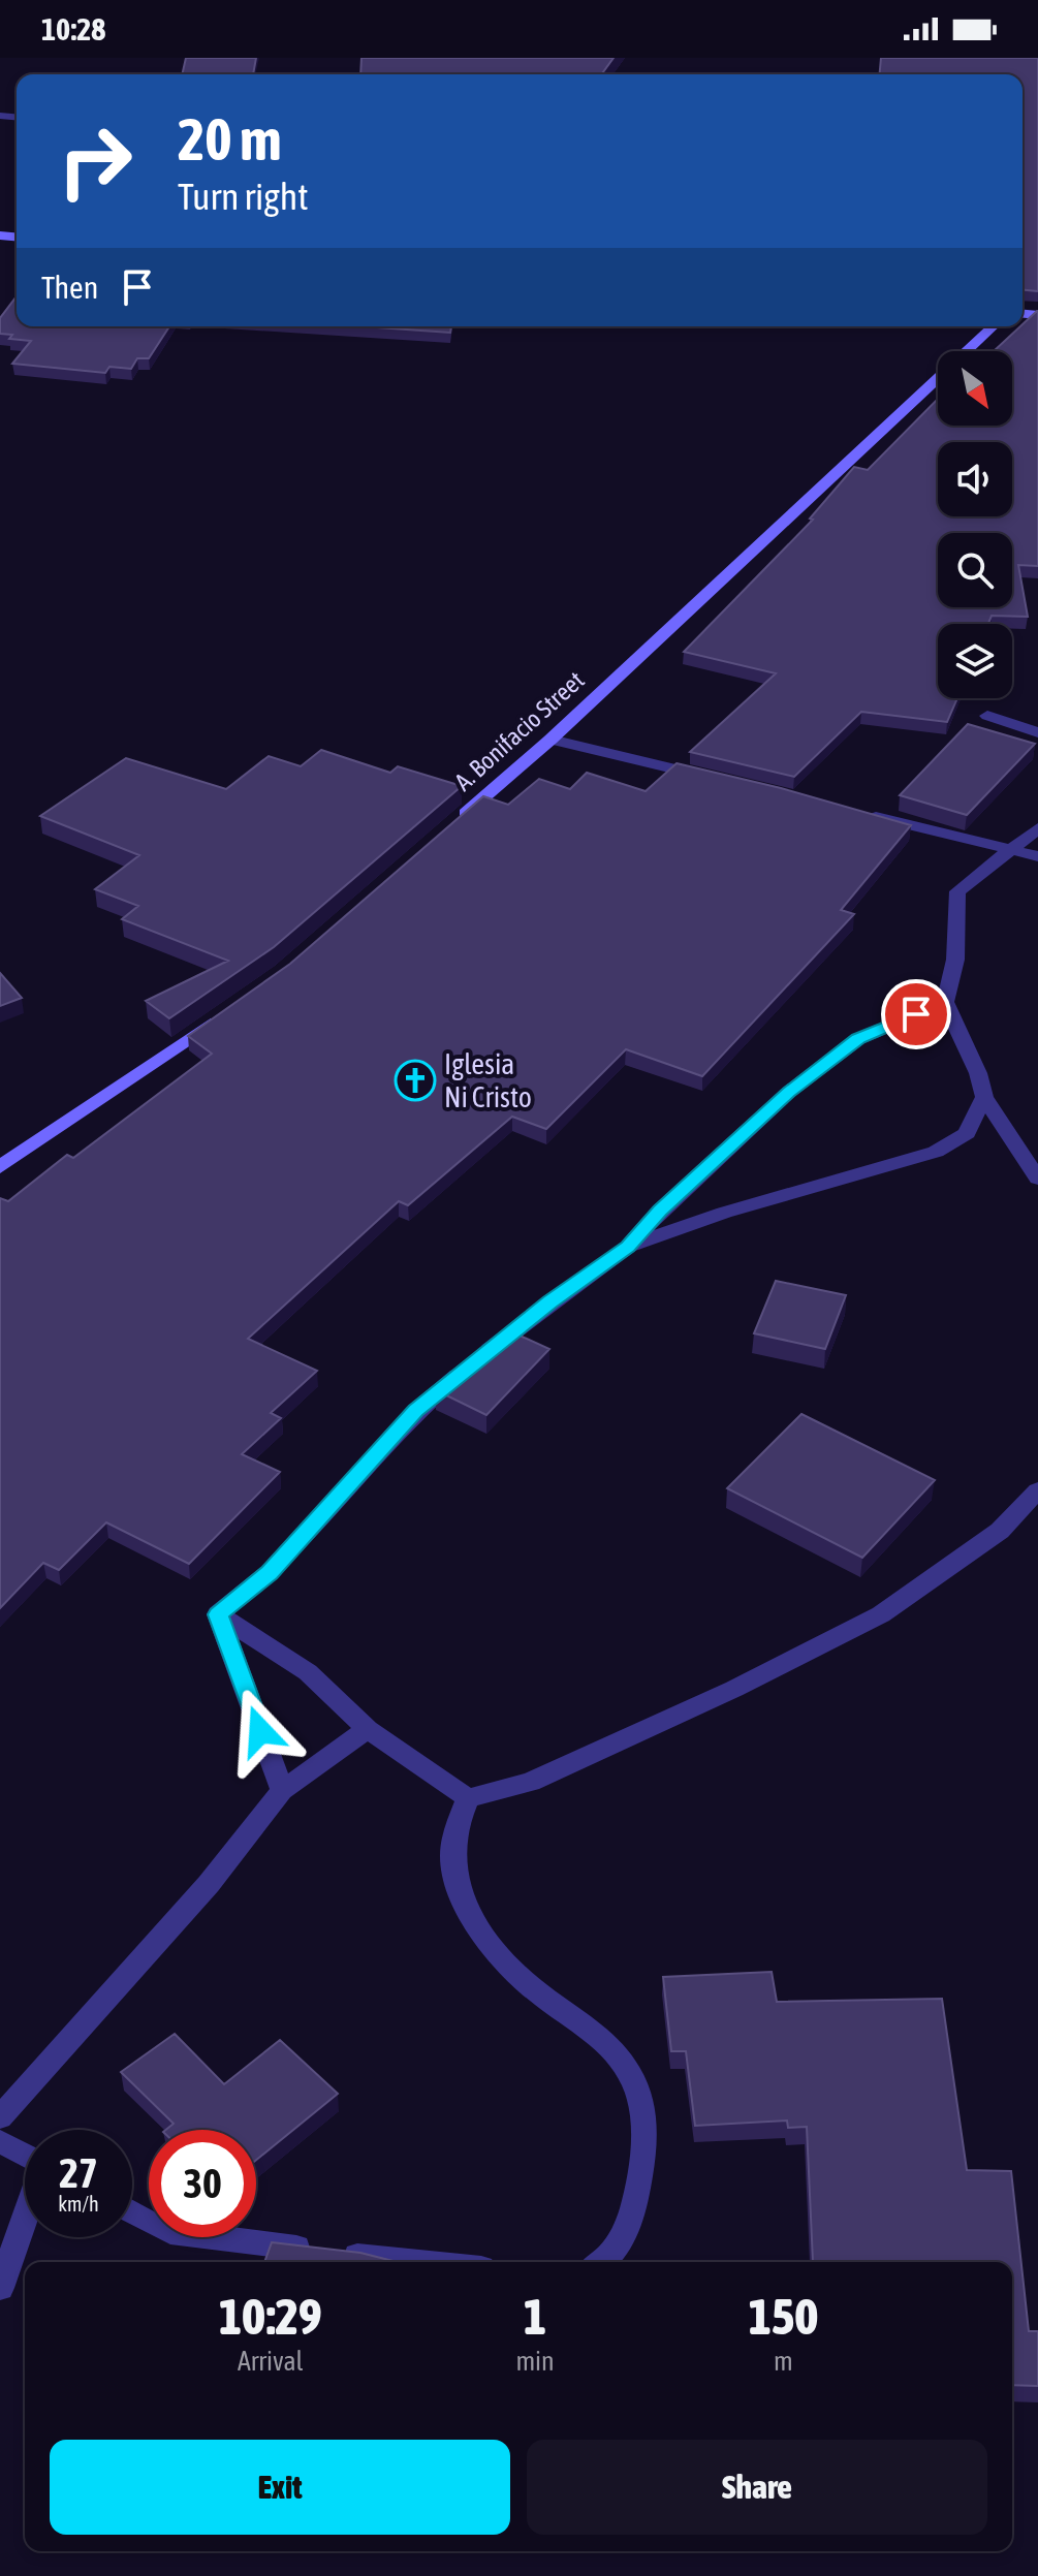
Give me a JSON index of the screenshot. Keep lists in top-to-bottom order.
{
  "streets": {
    "street": ["A. Bonifacio Street"]
  },
  "places": {
    "church": ["Iglesia Ni Cristo"]
  },
  "north": "bottom right",
  "page": {
    "status": "10:28",
    "turn": ["20 m", "Turn right"],
    "then": "Then",
    "speed": "27 km/h",
    "limit": "30",
    "eta": [
      "10:29",
      "Arrival",
      "1",
      "min",
      "150",
      "m"
    ],
    "buttons": ["Exit", "Share"]
  }
}
